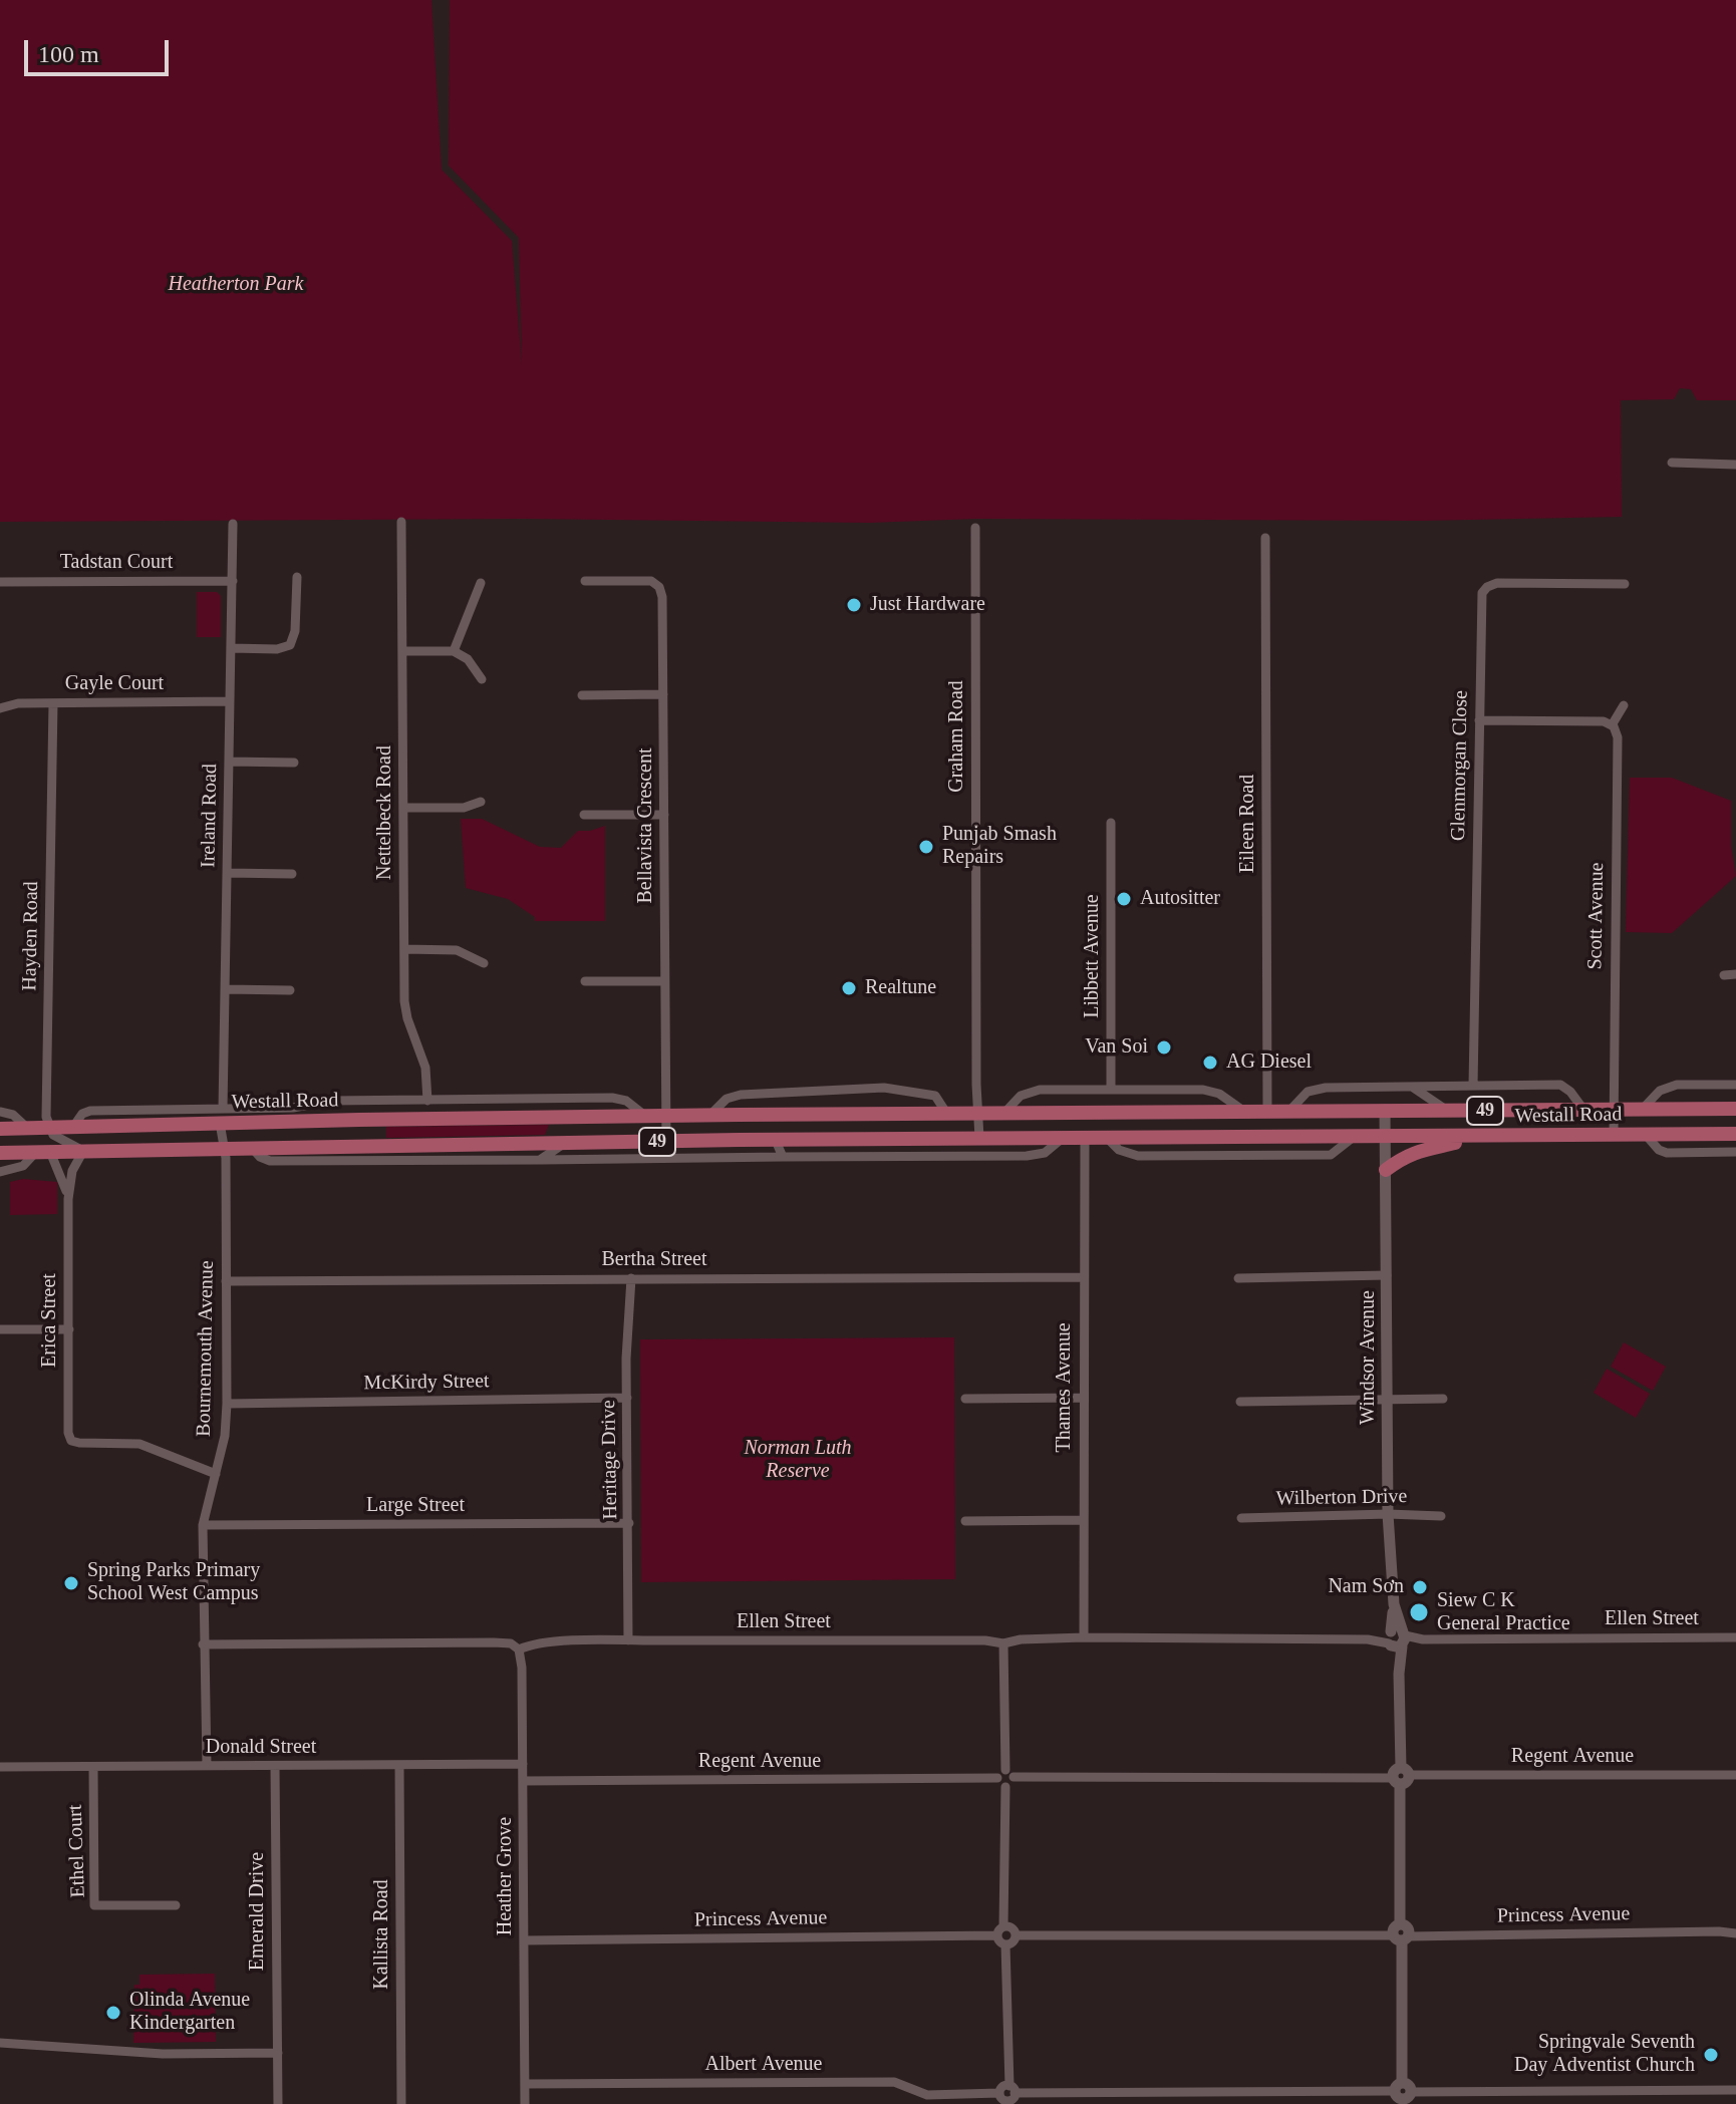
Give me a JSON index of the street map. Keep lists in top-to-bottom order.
{
  "streets": {
    "main road": ["Westall Road", "49"],
    "street": [
      "Tadstan Court",
      "Gayle Court",
      "Graham Road",
      "Glenmorgan Close",
      "Nettelbeck Road",
      "Ireland Road",
      "Eileen Road",
      "Bellavista Crescent",
      "Scott Avenue",
      "Hayden Road",
      "Libbett Avenue",
      "Bertha Street",
      "Erica Street",
      "Bournemouth Avenue",
      "Windsor Avenue",
      "McKirdy Street",
      "Thames Avenue",
      "Heritage Drive",
      "Wilberton Drive",
      "Large Street",
      "Ellen Street",
      "Donald Street",
      "Regent Avenue",
      "Ethel Court",
      "Heather Grove",
      "Emerald Drive",
      "Princess Avenue",
      "Kallista Road",
      "Albert Avenue"
    ]
  },
  "crossings": [
    ["Tadstan Court", "Ireland Road"],
    ["Gayle Court", "Ireland Road"],
    ["Gayle Court", "Hayden Road"],
    ["Graham Road", "Westall Road"],
    ["Glenmorgan Close", "Westall Road"],
    ["Nettelbeck Road", "Westall Road"],
    ["Ireland Road", "Westall Road"],
    ["Ireland Road", "Bournemouth Avenue"],
    ["Eileen Road", "Westall Road"],
    ["Bellavista Crescent", "Westall Road"],
    ["Scott Avenue", "Westall Road"],
    ["Hayden Road", "Westall Road"],
    ["Libbett Avenue", "Westall Road"],
    ["Westall Road", "Erica Street"],
    ["Westall Road", "Bournemouth Avenue"],
    ["Westall Road", "Windsor Avenue"],
    ["Westall Road", "Thames Avenue"],
    ["Bertha Street", "Bournemouth Avenue"],
    ["Bertha Street", "Thames Avenue"],
    ["Bertha Street", "Heritage Drive"],
    ["Erica Street", "Bournemouth Avenue"],
    ["Bournemouth Avenue", "McKirdy Street"],
    ["Bournemouth Avenue", "Large Street"],
    ["Bournemouth Avenue", "Ellen Street"],
    ["Bournemouth Avenue", "Donald Street"],
    ["Windsor Avenue", "Wilberton Drive"],
    ["Windsor Avenue", "Ellen Street"],
    ["Windsor Avenue", "Regent Avenue"],
    ["Windsor Avenue", "Princess Avenue"],
    ["McKirdy Street", "Heritage Drive"],
    ["Thames Avenue", "Ellen Street"],
    ["Heritage Drive", "Large Street"],
    ["Heritage Drive", "Ellen Street"],
    ["Ellen Street", "Heather Grove"],
    ["Donald Street", "Ethel Court"],
    ["Donald Street", "Heather Grove"],
    ["Donald Street", "Emerald Drive"],
    ["Donald Street", "Kallista Road"],
    ["Regent Avenue", "Heather Grove"],
    ["Heather Grove", "Princess Avenue"],
    ["Heather Grove", "Albert Avenue"]
  ],
  "parks": ["Heatherton Park", "Norman Luth Reserve"],
  "places": [
    "Just Hardware",
    "Punjab Smash Repairs",
    "Autositter",
    "Realtune",
    "Van Soi",
    "AG Diesel",
    "Spring Parks Primary School West Campus",
    "Nam Sơn",
    "Siew C K General Practice",
    "Olinda Avenue Kindergarten",
    "Springvale Seventh Day Adventist Church"
  ],
  "scale_bar": "100 m"
}
